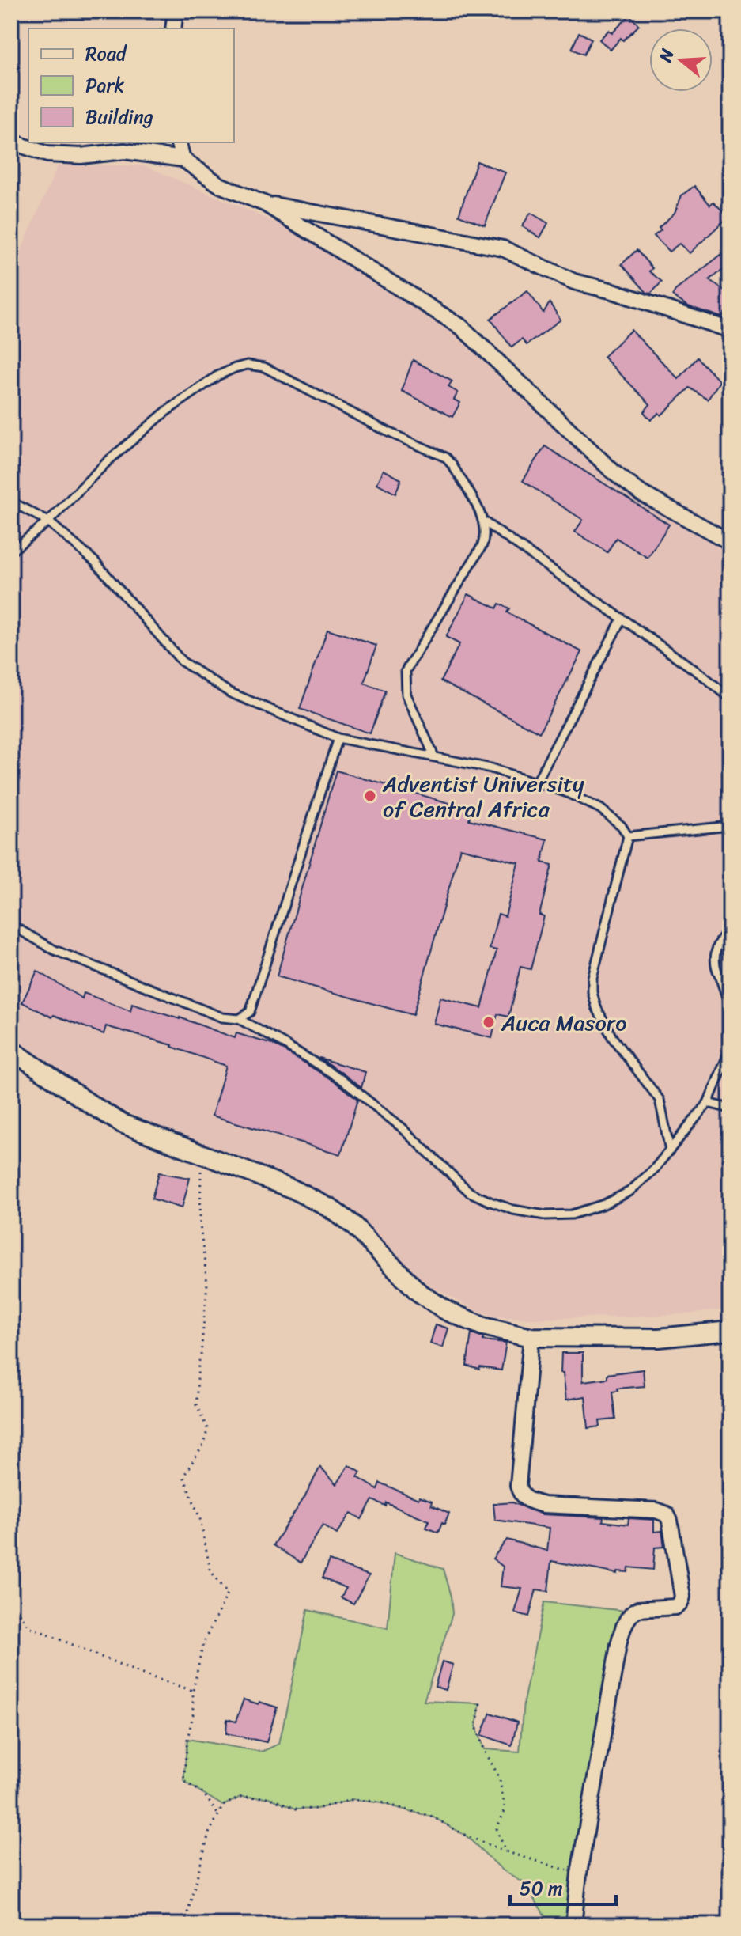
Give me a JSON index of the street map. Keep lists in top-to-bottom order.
{
  "places": ["Adventist University of Central Africa", "Auca Masoro"],
  "legend": ["Road", "Park", "Building"],
  "scale_bar": "50 m",
  "north": "left"
}
